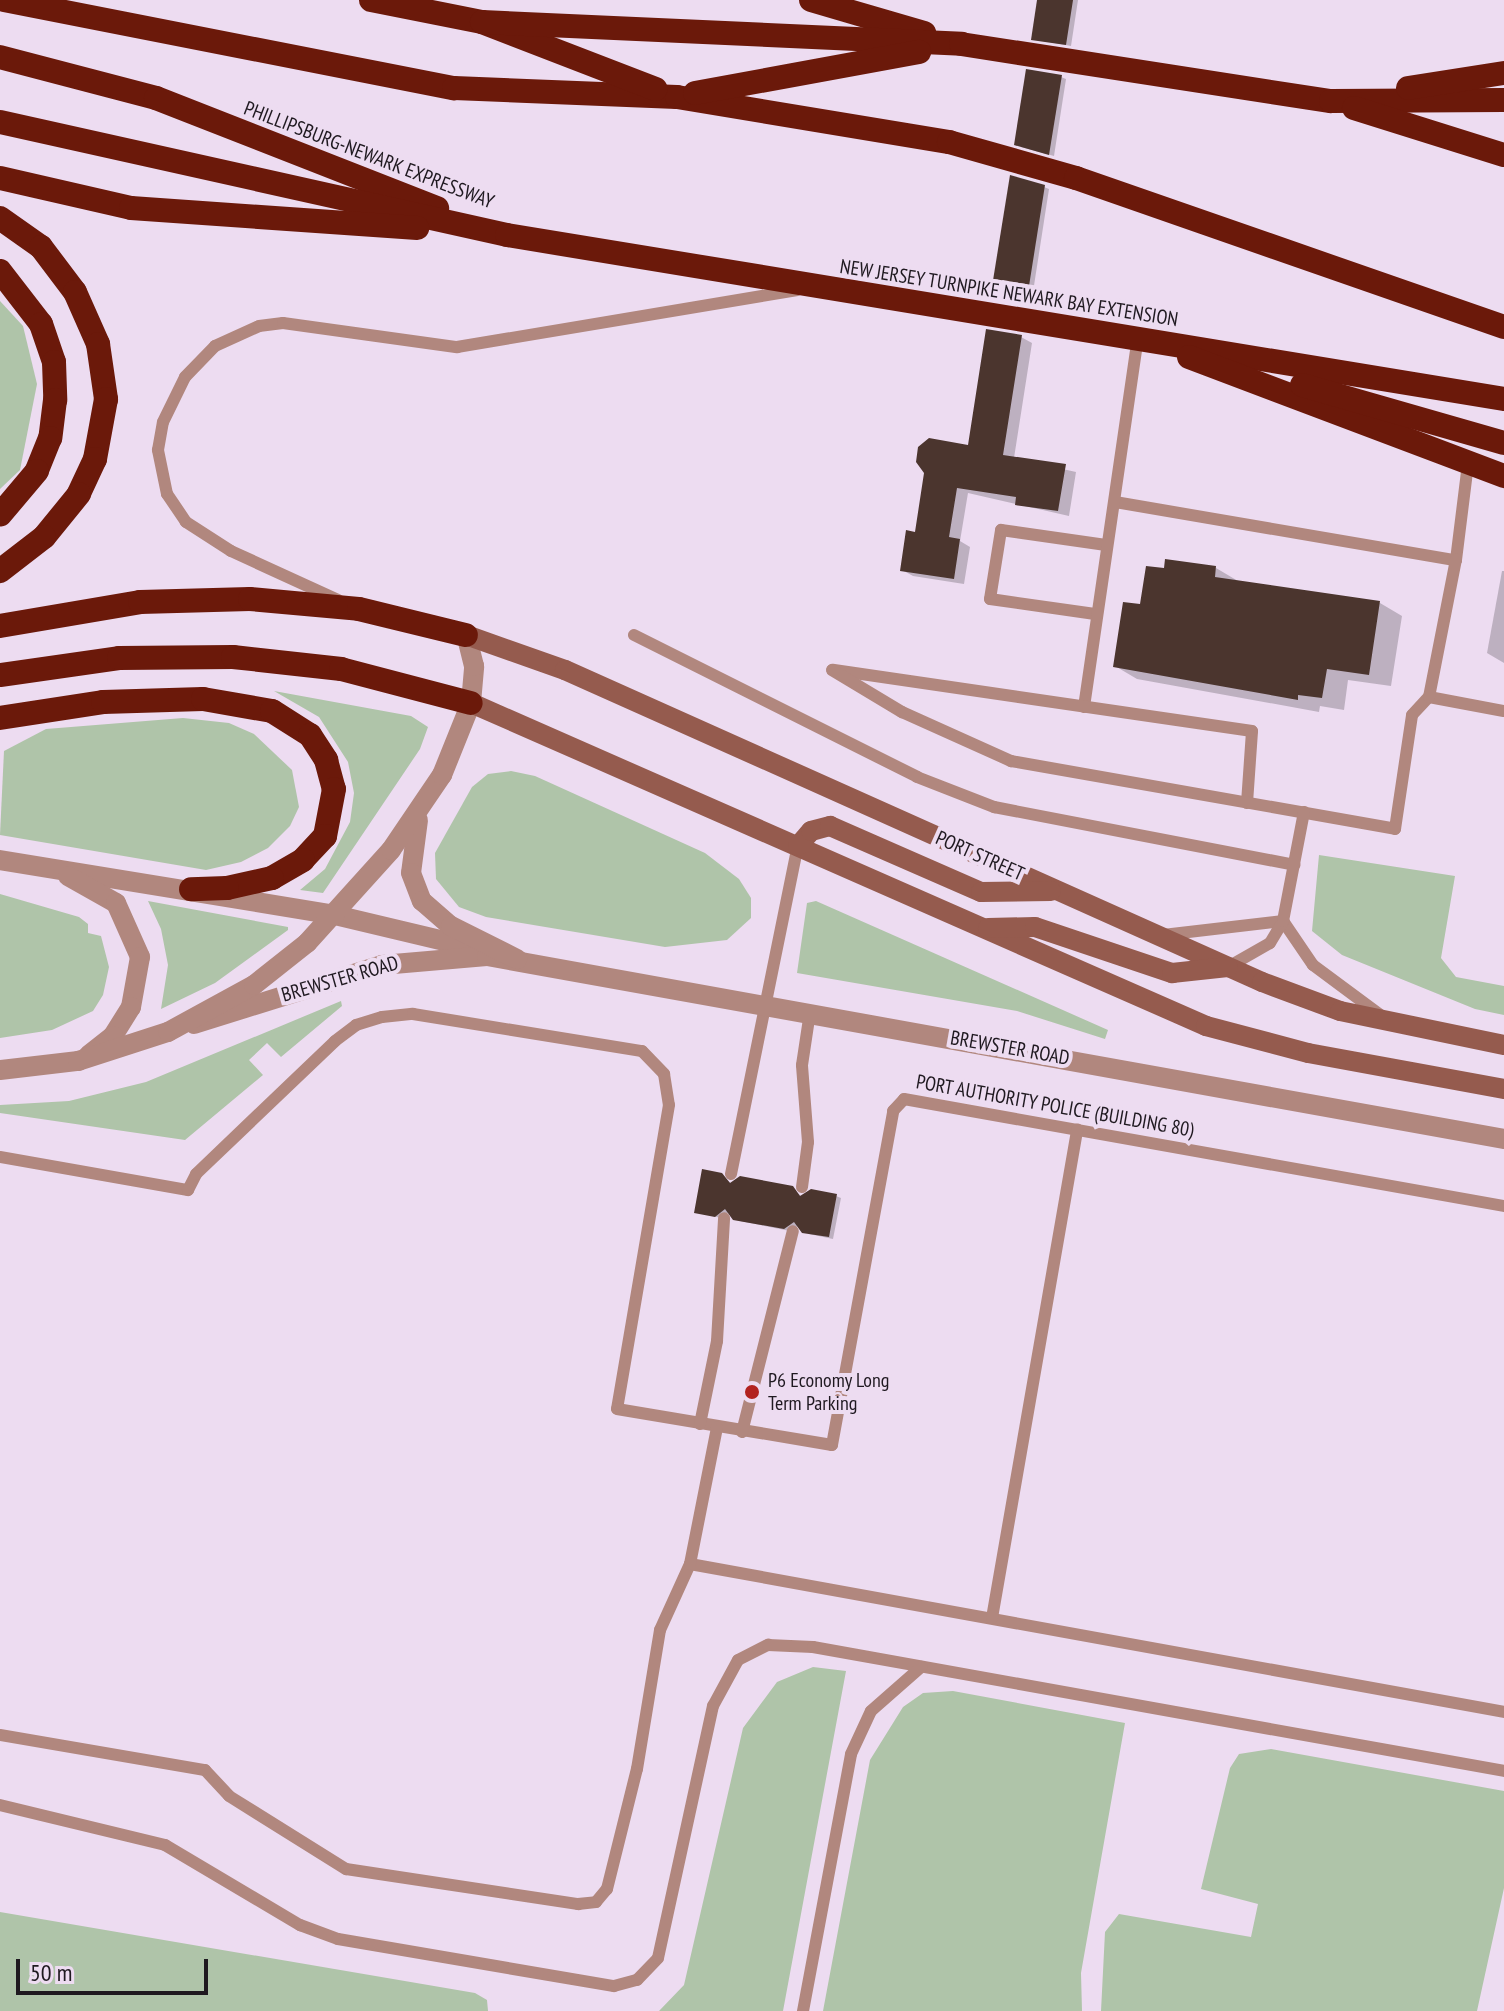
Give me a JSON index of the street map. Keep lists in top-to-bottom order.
{
  "streets": {
    "highway": ["PHILLIPSBURG-NEWARK EXPRESSWAY", "NEW JERSEY TURNPIKE NEWARK BAY EXTENSION"],
    "main road": ["PORT STREET"],
    "street": ["BREWSTER ROAD"],
    "lane": ["PORT AUTHORITY POLICE (BUILDING 80)"]
  },
  "crossings": [
    ["PHILLIPSBURG-NEWARK EXPRESSWAY", "NEW JERSEY TURNPIKE NEWARK BAY EXTENSION"],
    ["PORT STREET", "BREWSTER ROAD"]
  ],
  "places": ["P6 Economy Long Term Parking"],
  "scale_bar": "50 m"
}
